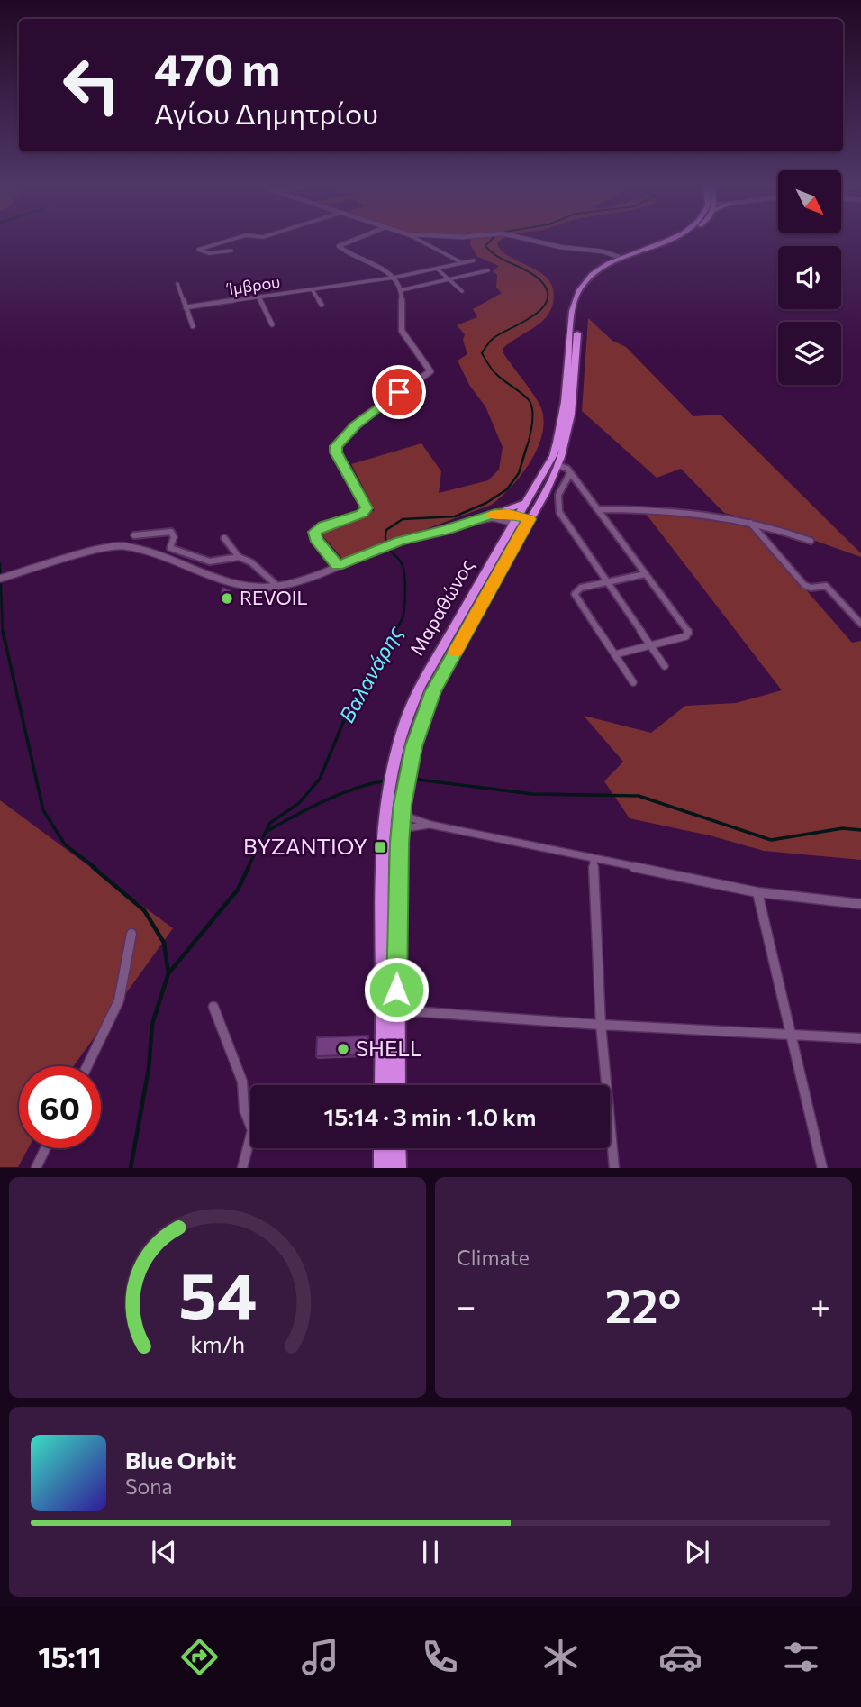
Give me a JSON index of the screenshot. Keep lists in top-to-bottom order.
{
  "streets": {
    "main road": ["Μαραθώνος"],
    "street": ["Ίμβρου"]
  },
  "water": ["Βαλανάρης"],
  "places": {
    "other": ["REVOIL", "SHELL"],
    "transit": ["ΒΥΖΑΝΤΙΟΥ"]
  },
  "north": "bottom right",
  "page": {
    "turn": ["470 m", "Αγίου Δημητρίου"],
    "limit": "60",
    "trip": "15:14 · 3 min · 1.0 km",
    "tile": "Climate",
    "heat": ["−", "22°", "+"],
    "song": ["Blue Orbit", "Sona"],
    "tabs": "15:11",
    "gauge": ["54", "km/h"]
  }
}
